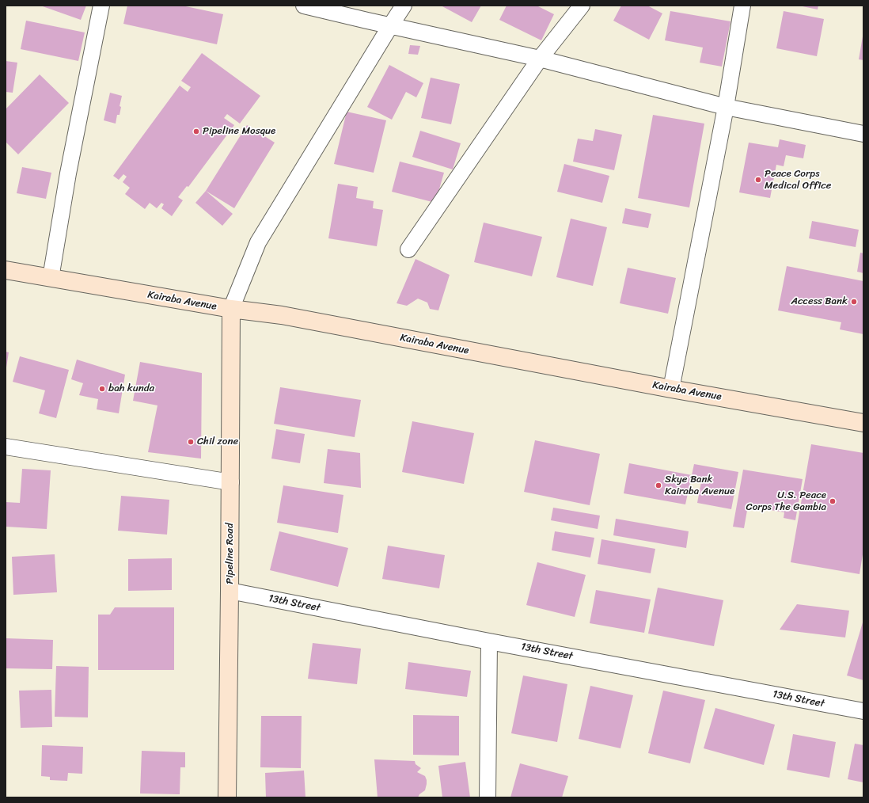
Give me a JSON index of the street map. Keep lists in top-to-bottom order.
{
  "streets": {
    "street": ["Kairaba Avenue", "Pipeline Road", "13th Street"]
  },
  "crossings": [
    ["Kairaba Avenue", "Pipeline Road"],
    ["Pipeline Road", "13th Street"]
  ],
  "places": [
    "Pipeline Mosque",
    "Peace Corps Medical Office",
    "Access Bank",
    "bah kunda",
    "Chil zone",
    "Skye Bank Kairaba Avenue",
    "U.S. Peace Corps The Gambia"
  ]
}
